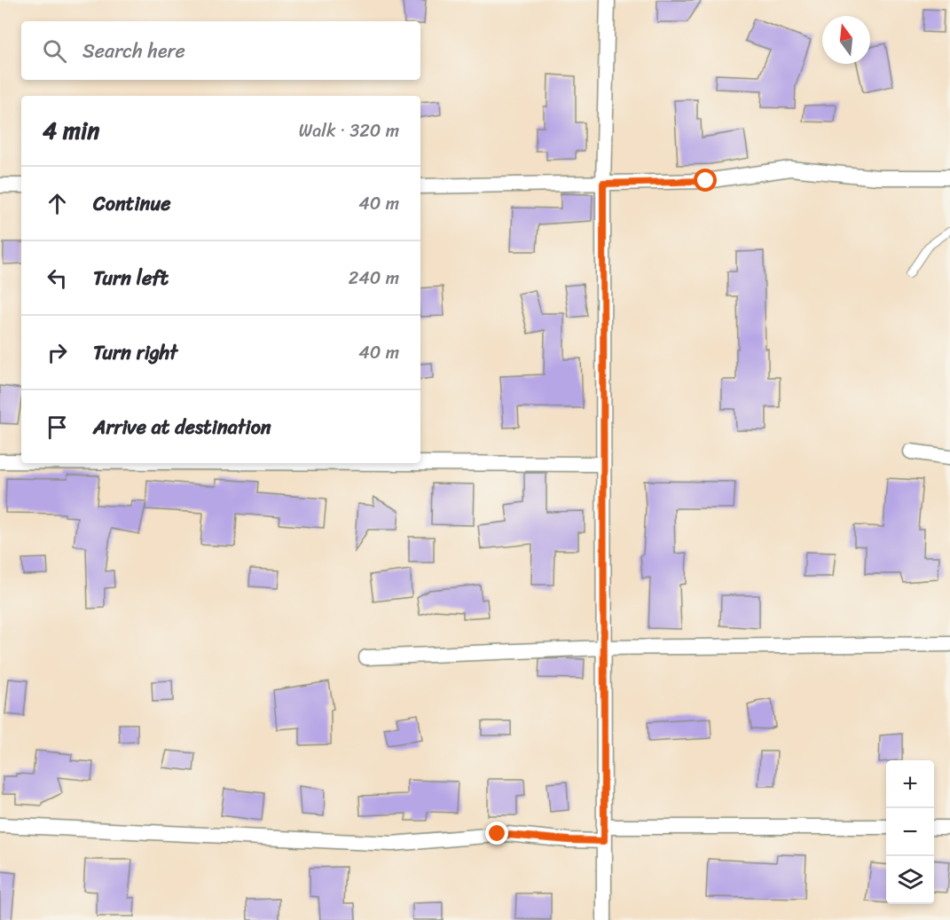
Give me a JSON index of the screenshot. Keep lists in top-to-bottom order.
{
  "north": "top",
  "page": {
    "search": "Search here",
    "heading": ["4 min", "Walk · 320 m"],
    "list": [
      ["Continue", "40 m"],
      ["Turn left", "240 m"],
      ["Turn right", "40 m"],
      "Arrive at destination"
    ],
    "map_buttons": ["+", "−"]
  }
}
